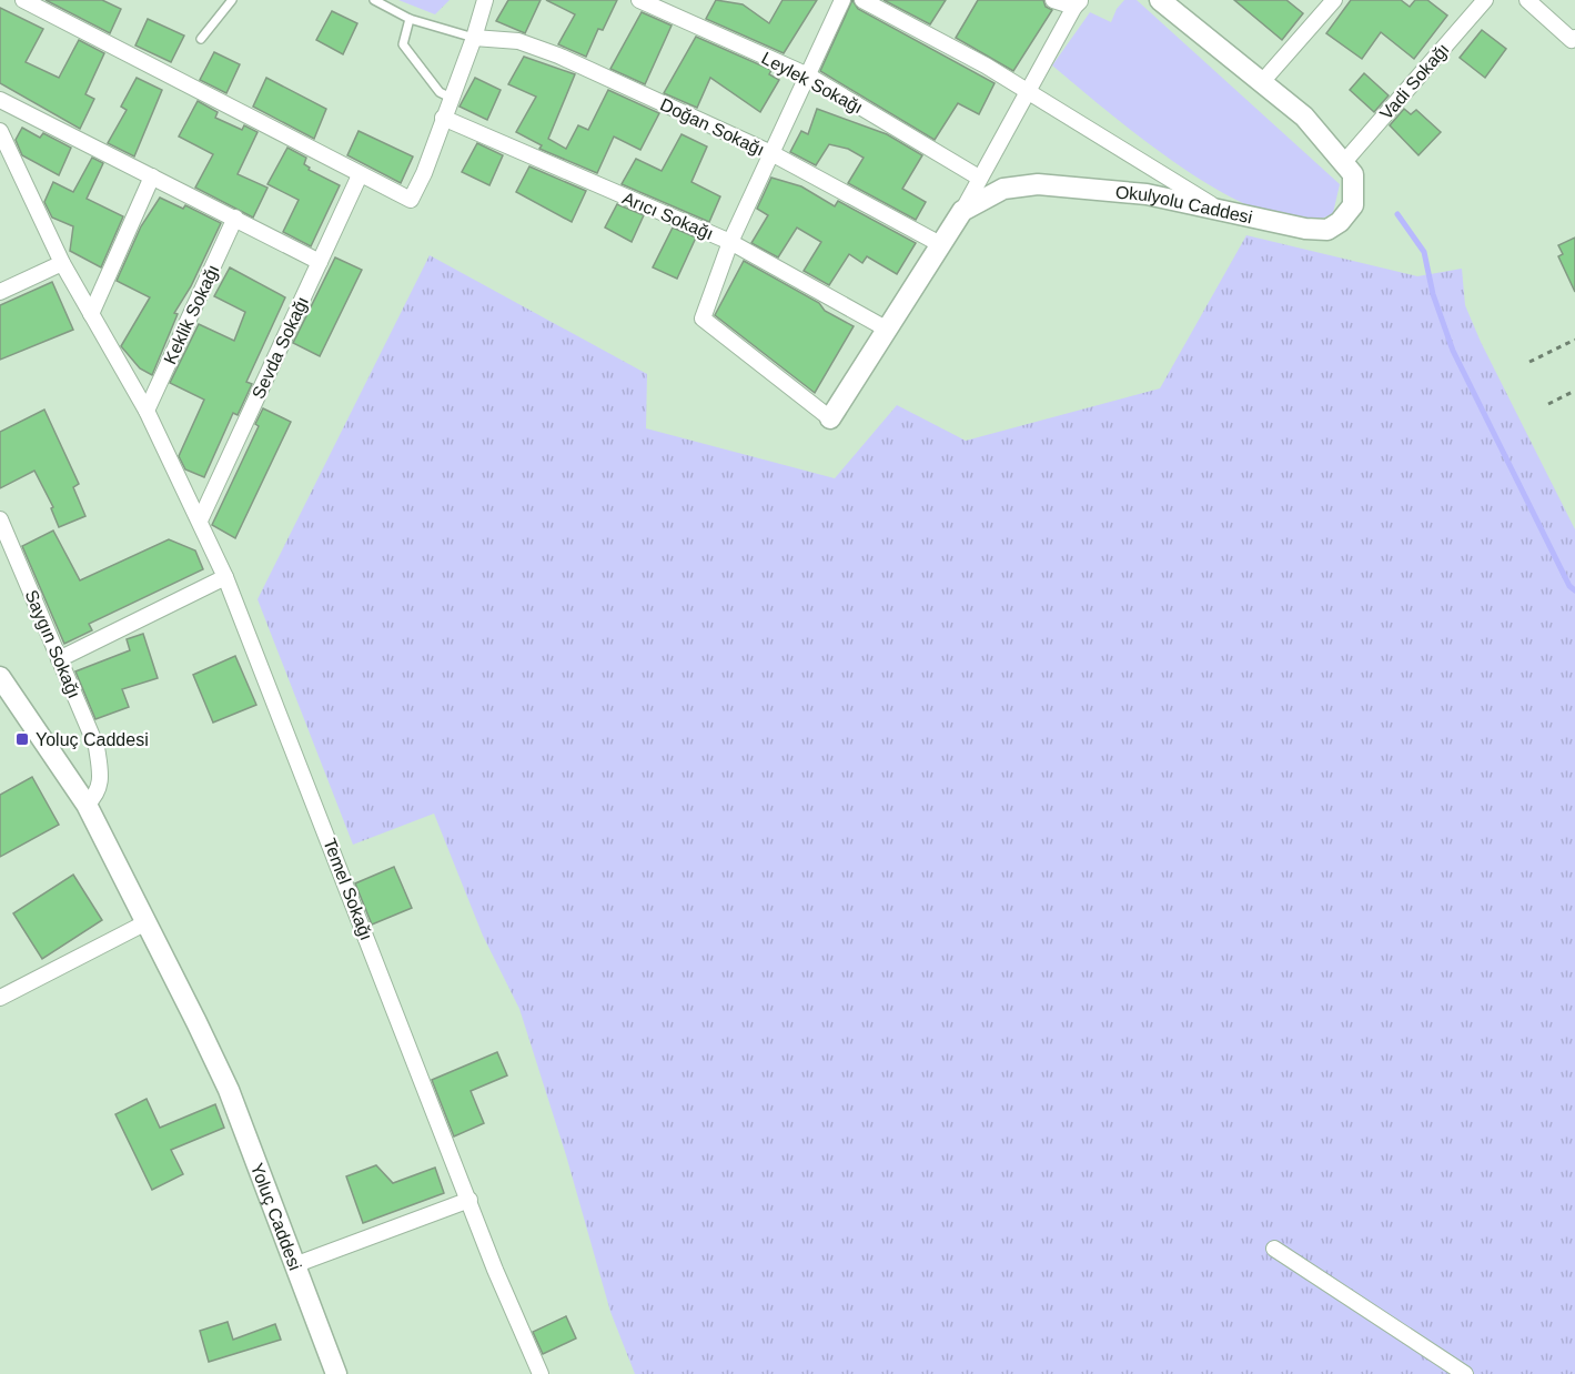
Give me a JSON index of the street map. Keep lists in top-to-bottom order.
{
  "streets": {
    "street": [
      "Vadi Sokağı",
      "Leylek Sokağı",
      "Doğan Sokağı",
      "Okulyolu Caddesi",
      "Arıcı Sokağı",
      "Keklik Sokağı",
      "Sevda Sokağı",
      "Saygın Sokağı",
      "Temel Sokağı",
      "Yoluç Caddesi"
    ]
  },
  "crossings": [
    ["Vadi Sokağı", "Okulyolu Caddesi"],
    ["Doğan Sokağı", "Okulyolu Caddesi"],
    ["Okulyolu Caddesi", "Arıcı Sokağı"],
    ["Keklik Sokağı", "Temel Sokağı"],
    ["Sevda Sokağı", "Temel Sokağı"],
    ["Saygın Sokağı", "Yoluç Caddesi"]
  ],
  "places": {
    "transit": ["Yoluç Caddesi"]
  }
}
